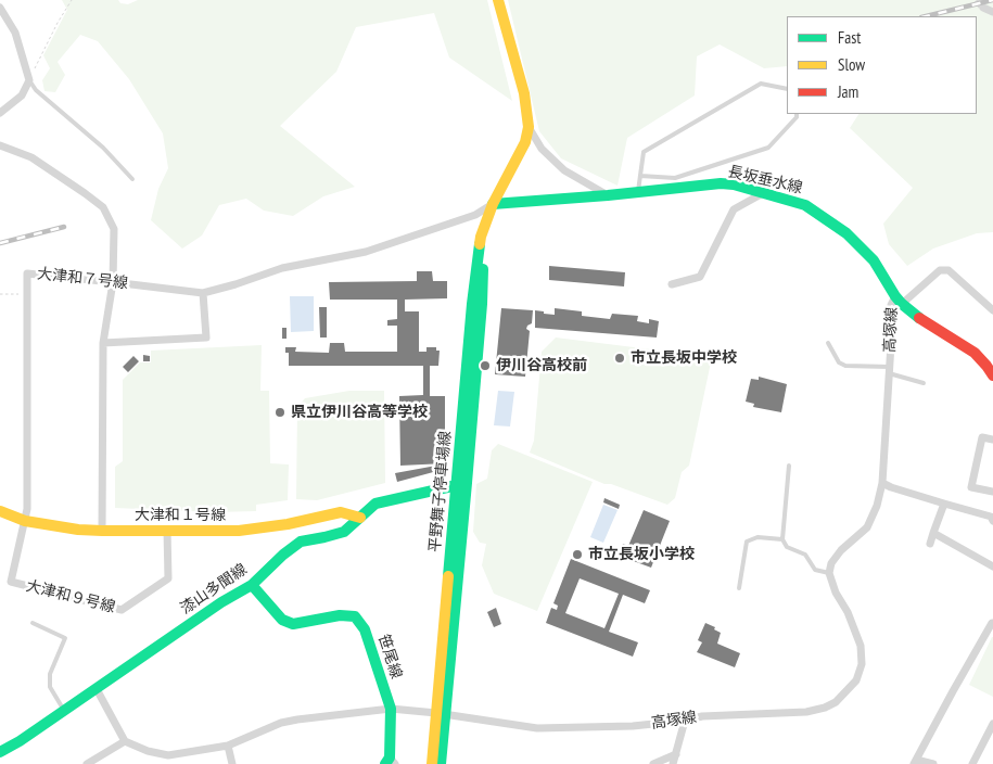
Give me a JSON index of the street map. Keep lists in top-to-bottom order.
{
  "streets": {
    "main road": [
      "長坂垂水線",
      "平野舞子停車場線",
      "大津和１号線",
      "漆山多聞線",
      "笹尾線"
    ],
    "street": ["大津和７号線", "高塚線", "大津和９号線"]
  },
  "crossings": [
    ["長坂垂水線", "大津和７号線"],
    ["長坂垂水線", "高塚線"],
    ["長坂垂水線", "平野舞子停車場線"],
    ["大津和７号線", "平野舞子停車場線"],
    ["大津和７号線", "大津和１号線"],
    ["大津和７号線", "大津和９号線"],
    ["高塚線", "平野舞子停車場線"],
    ["高塚線", "笹尾線"],
    ["平野舞子停車場線", "漆山多聞線"],
    ["大津和１号線", "漆山多聞線"],
    ["大津和１号線", "大津和９号線"],
    ["漆山多聞線", "笹尾線"]
  ],
  "places": [
    "市立長坂中学校",
    "伊川谷高校前",
    "県立伊川谷高等学校",
    "市立長坂小学校"
  ],
  "legend": ["Fast", "Slow", "Jam"]
}
